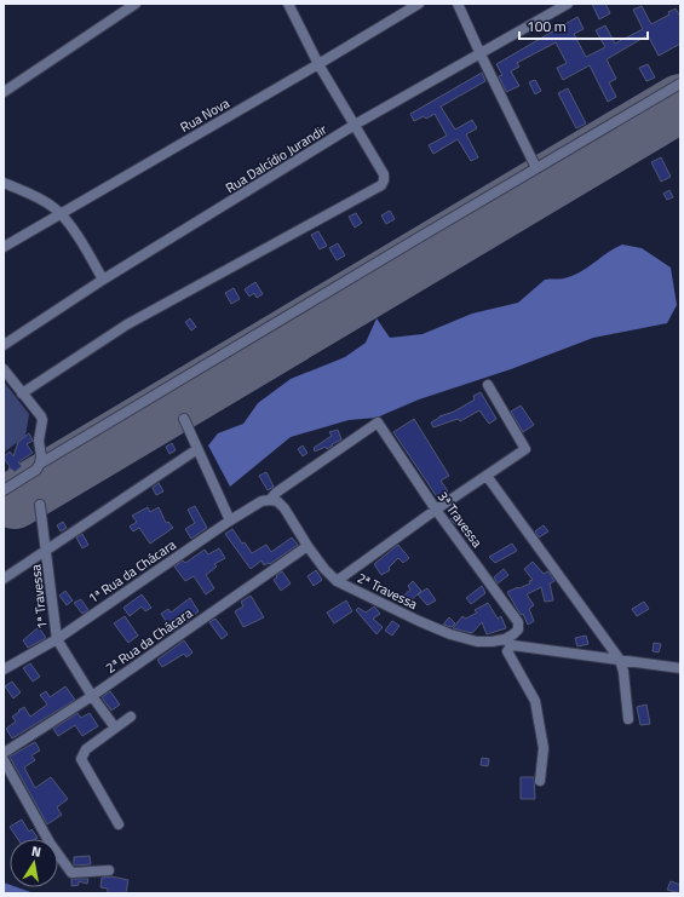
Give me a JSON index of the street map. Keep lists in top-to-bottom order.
{
  "streets": {
    "street": [
      "Rua Nova",
      "Rua Dalcídio Jurandir",
      "3ª Travessa",
      "1ª Rua da Chácara",
      "2ª Travessa",
      "1ª Travessa",
      "2ª Rua da Chácara"
    ]
  },
  "crossings": [
    ["3ª Travessa", "1ª Rua da Chácara"],
    ["3ª Travessa", "2ª Travessa"],
    ["1ª Rua da Chácara", "2ª Travessa"],
    ["1ª Rua da Chácara", "1ª Travessa"],
    ["2ª Travessa", "2ª Rua da Chácara"],
    ["1ª Travessa", "2ª Rua da Chácara"]
  ],
  "scale_bar": "100 m",
  "north": "top"
}
